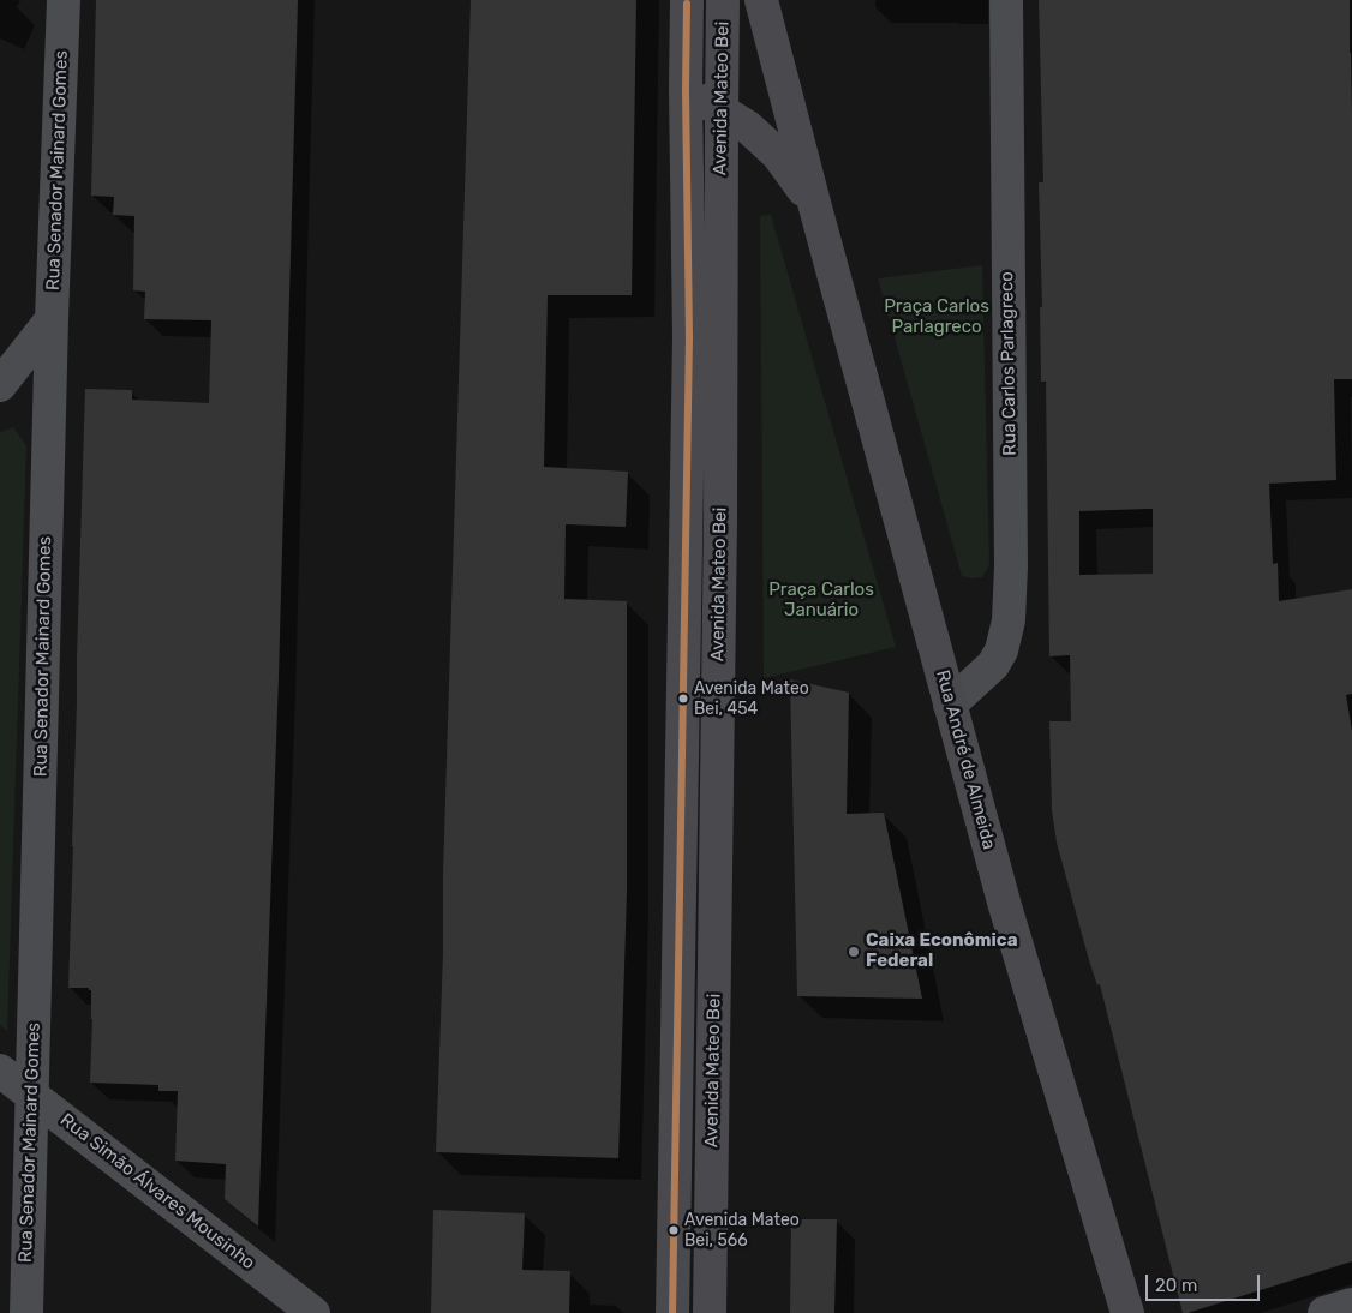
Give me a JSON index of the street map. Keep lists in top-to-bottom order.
{
  "streets": {
    "main road": ["Avenida Mateo Bei", "Rua André de Almeida"],
    "street": ["Rua Senador Mainard Gomes", "Rua Carlos Parlagreco", "Rua Simão Álvares Mousinho"]
  },
  "crossings": [
    ["Avenida Mateo Bei", "Rua André de Almeida"],
    ["Rua Senador Mainard Gomes", "Rua Simão Álvares Mousinho"],
    ["Rua Carlos Parlagreco", "Rua André de Almeida"]
  ],
  "parks": ["Praça Carlos Parlagreco", "Praça Carlos Januário"],
  "places": ["Avenida Mateo Bei, 454", "Caixa Econômica Federal", "Avenida Mateo Bei, 566"],
  "scale_bar": "20 m"
}
